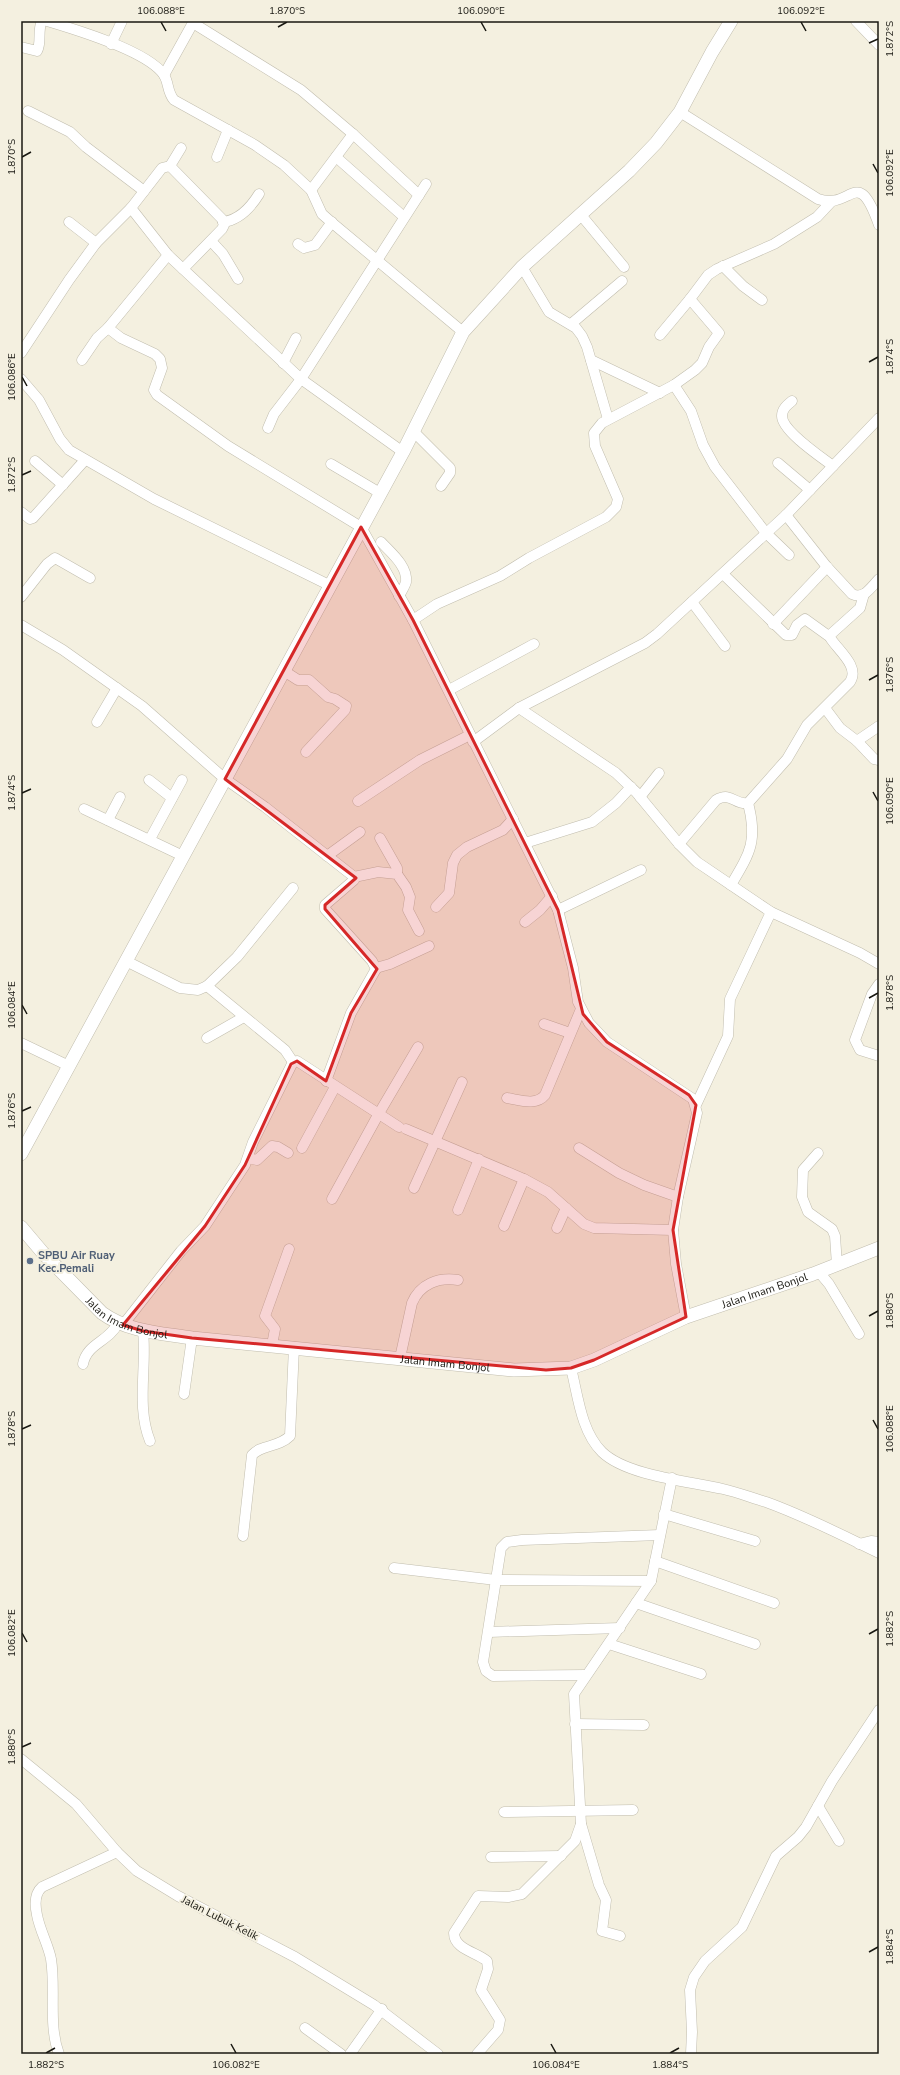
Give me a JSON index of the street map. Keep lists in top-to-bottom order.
{
  "streets": {
    "main road": ["Jalan Imam Bonjol"],
    "street": ["Jalan Lubuk Kelik"]
  },
  "places": ["SPBU Air Ruay Kec.Pemali"],
  "coordinates": [
    "106.088°E",
    "1.870°S",
    "106.090°E",
    "106.092°E",
    "1.872°S",
    "1.874°S",
    "106.086°E",
    "1.876°S",
    "1.878°S",
    "106.084°E",
    "1.880°S",
    "1.882°S",
    "106.082°E",
    "1.884°S"
  ]
}
